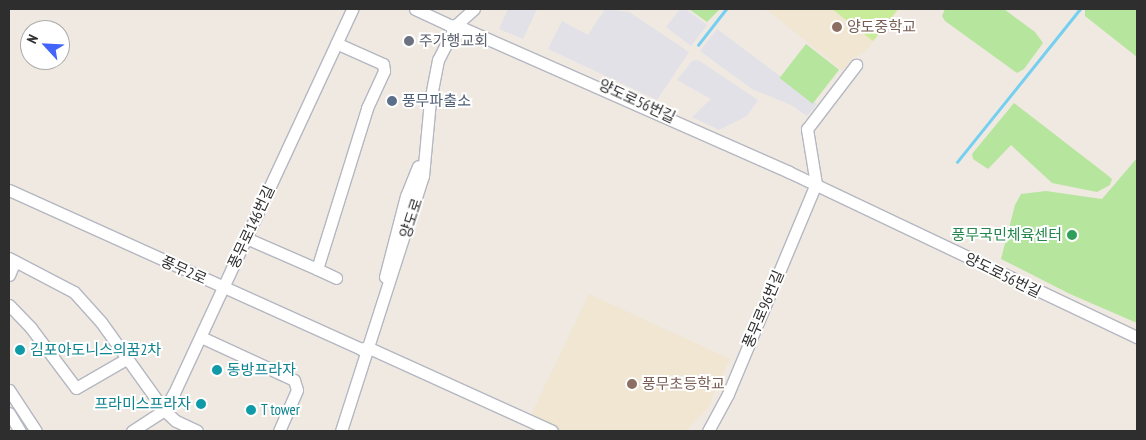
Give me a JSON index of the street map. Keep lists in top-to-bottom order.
{
  "streets": {
    "street": [
      "양도로56번길",
      "양도로",
      "풍무로146번길",
      "풍무2로",
      "풍무로96번길"
    ]
  },
  "crossings": [
    ["양도로56번길", "양도로"],
    ["양도로56번길", "풍무로96번길"],
    ["양도로", "풍무2로"],
    ["풍무로146번길", "풍무2로"]
  ],
  "places": [
    "양도중학교",
    "주가행교회",
    "풍무파출소",
    "풍무국민체육센터",
    "김포아도니스의꿈2차",
    "동방프라자",
    "풍무초등학교",
    "프라미스프라자",
    "T tower"
  ],
  "north": "top left"
}
